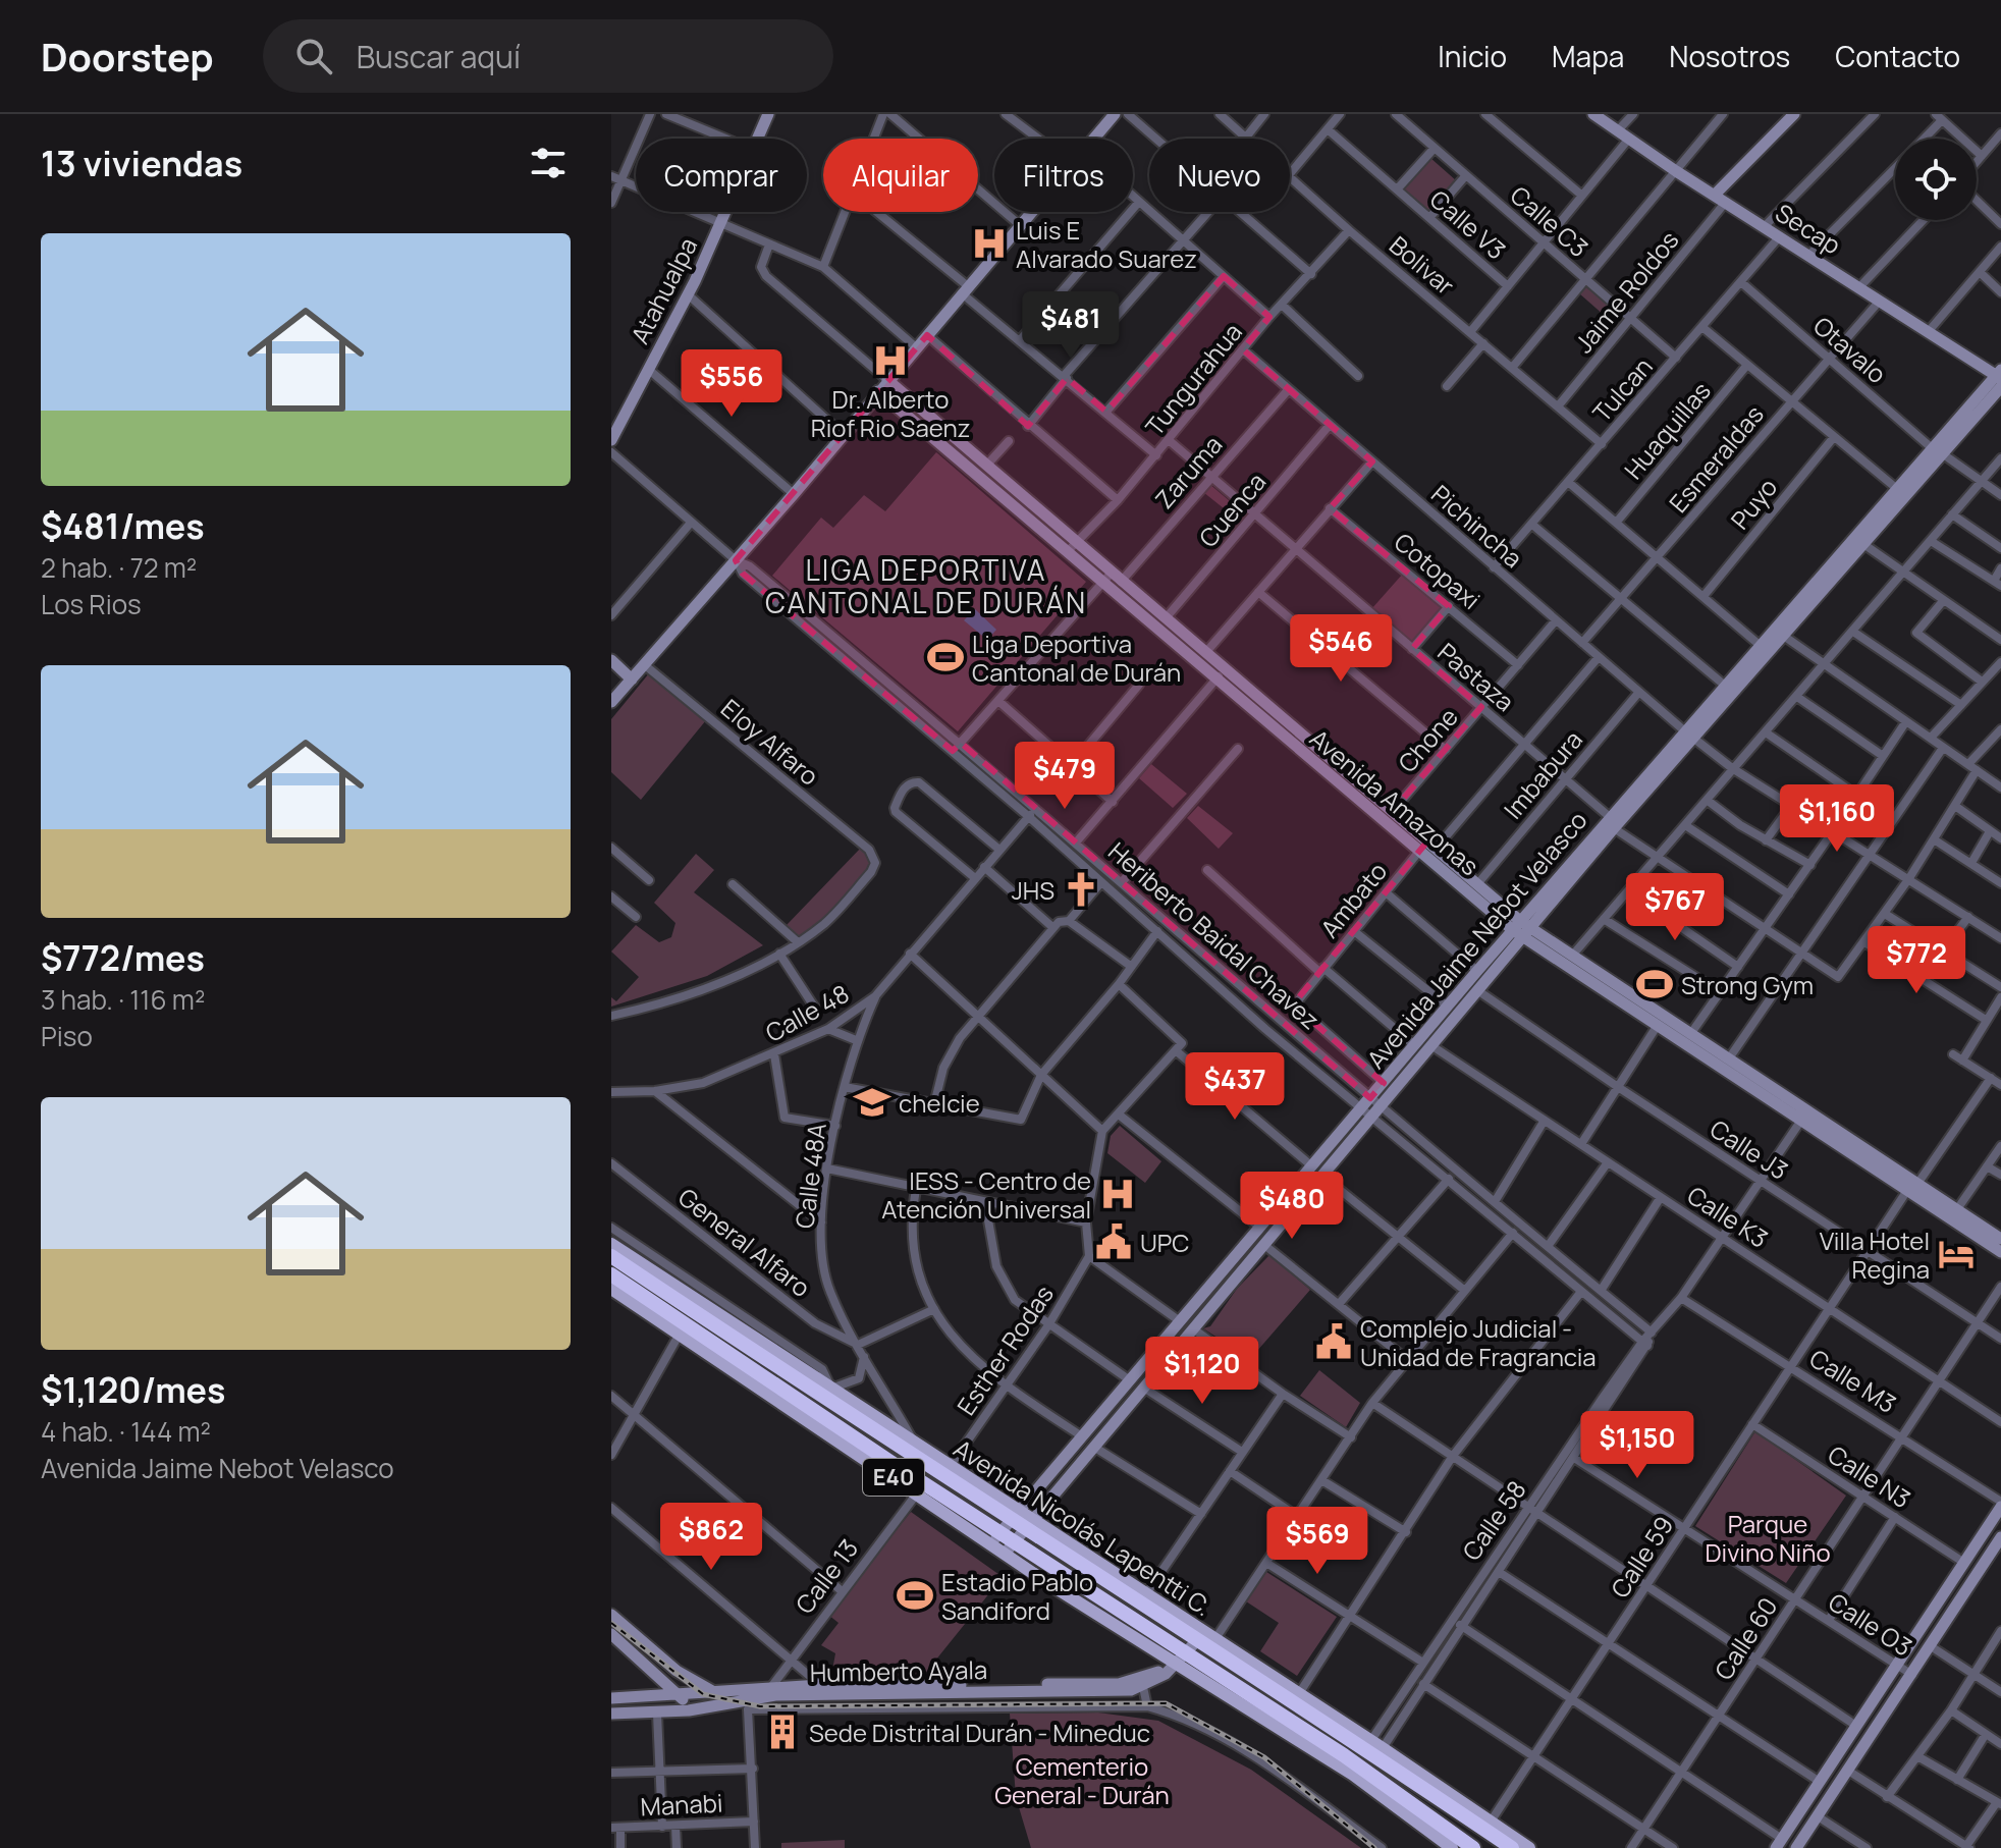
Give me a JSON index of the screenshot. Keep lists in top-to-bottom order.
{
  "streets": {
    "highway": ["E40", "Avenida Nicolás Lapentti C."],
    "street": [
      "Calle C3",
      "Calle V3",
      "Secap",
      "Bolivar",
      "Atahualpa",
      "Jaime Roldos",
      "Otavalo",
      "Tungurahua",
      "Tulcan",
      "Huaquillas",
      "Esmeraldas",
      "Zaruma",
      "Puyo",
      "Cuenca",
      "Pichincha",
      "Cotopaxi",
      "Pastaza",
      "Chone",
      "Eloy Alfaro",
      "Imbabura",
      "Avenida Amazonas",
      "Ambato",
      "Heriberto Baidal Chavez",
      "Avenida Jaime Nebot Velasco",
      "Calle 48",
      "Calle J3",
      "Calle 48A",
      "Calle K3",
      "General Alfaro",
      "Esther Rodas",
      "Calle M3",
      "Calle N3",
      "Calle 58",
      "Calle 59",
      "Calle 13",
      "Calle O3",
      "Calle 60",
      "Humberto Ayala",
      "Manabi"
    ]
  },
  "crossings": [
    ["Calle C3", "Jaime Roldos"],
    ["Calle C3", "Tulcan"],
    ["Secap", "Jaime Roldos"],
    ["Secap", "Tulcan"],
    ["Secap", "Esmeraldas"],
    ["Secap", "Avenida Jaime Nebot Velasco"],
    ["Bolivar", "Jaime Roldos"],
    ["Bolivar", "Tungurahua"],
    ["Bolivar", "Tulcan"],
    ["Otavalo", "Tulcan"],
    ["Otavalo", "Esmeraldas"],
    ["Otavalo", "Avenida Jaime Nebot Velasco"],
    ["Tungurahua", "Pichincha"],
    ["Tungurahua", "Pastaza"],
    ["Tungurahua", "Avenida Amazonas"],
    ["Tulcan", "Pichincha"],
    ["Esmeraldas", "Pichincha"],
    ["Zaruma", "Pichincha"],
    ["Zaruma", "Pastaza"],
    ["Zaruma", "Avenida Amazonas"],
    ["Zaruma", "Heriberto Baidal Chavez"],
    ["Cuenca", "Pichincha"],
    ["Cuenca", "Pastaza"],
    ["Cuenca", "Avenida Amazonas"],
    ["Pichincha", "Pastaza"],
    ["Pichincha", "Chone"],
    ["Pichincha", "Imbabura"],
    ["Pichincha", "Ambato"],
    ["Pichincha", "Avenida Jaime Nebot Velasco"],
    ["Cotopaxi", "Chone"],
    ["Pastaza", "Chone"],
    ["Pastaza", "Imbabura"],
    ["Pastaza", "Ambato"],
    ["Pastaza", "Avenida Jaime Nebot Velasco"],
    ["Chone", "Avenida Amazonas"],
    ["Imbabura", "Avenida Amazonas"],
    ["Avenida Amazonas", "Ambato"],
    ["Avenida Amazonas", "Avenida Jaime Nebot Velasco"],
    ["Avenida Amazonas", "Calle 59"],
    ["Ambato", "Avenida Jaime Nebot Velasco"],
    ["Heriberto Baidal Chavez", "Avenida Jaime Nebot Velasco"],
    ["Heriberto Baidal Chavez", "Calle 48"],
    ["Heriberto Baidal Chavez", "Calle 58"],
    ["Avenida Jaime Nebot Velasco", "Calle J3"],
    ["Avenida Jaime Nebot Velasco", "Calle K3"],
    ["Avenida Jaime Nebot Velasco", "Avenida Nicolás Lapentti C."],
    ["Calle 48", "Calle 48A"],
    ["Calle J3", "Calle 59"],
    ["Calle J3", "Calle 60"],
    ["Calle 48A", "General Alfaro"],
    ["Calle 48A", "Avenida Nicolás Lapentti C."],
    ["Calle K3", "Calle 59"],
    ["Calle K3", "Calle 60"],
    ["Esther Rodas", "Avenida Nicolás Lapentti C."],
    ["Calle M3", "Calle 59"],
    ["Calle M3", "Calle 60"],
    ["Calle N3", "Calle 59"],
    ["Calle N3", "Calle 60"],
    ["Calle 58", "Avenida Nicolás Lapentti C."],
    ["Calle 58", "Calle O3"],
    ["Avenida Nicolás Lapentti C.", "Calle 59"],
    ["Avenida Nicolás Lapentti C.", "Calle 13"],
    ["Avenida Nicolás Lapentti C.", "Humberto Ayala"],
    ["Calle 59", "Calle O3"],
    ["Calle 13", "Humberto Ayala"],
    ["Calle O3", "Calle 60"]
  ],
  "districts": ["LIGA DEPORTIVA CANTONAL DE DURÁN"],
  "parks": ["Parque Divino Niño", "Cementerio General - Durán"],
  "places": {
    "hospital": ["Luis E Alvarado Suarez", "Dr. Alberto Riof Rio Saenz", "IESS - Centro de Atención Universal"],
    "sports": ["Liga Deportiva Cantonal de Durán", "Strong Gym", "Estadio Pablo Sandiford"],
    "church": ["JHS"],
    "school or university": ["chelcie"],
    "public building": ["UPC", "Complejo Judicial - Unidad de Fragrancia"],
    "hotel": ["Villa Hotel Regina"],
    "building": ["Sede Distrital Durán - Mineduc"]
  },
  "page": {
    "header": "Doorstep",
    "search": "Buscar aquí",
    "nav": [
      "Inicio",
      "Mapa",
      "Nosotros",
      "Contacto"
    ],
    "heading": "13 viviendas",
    "chip": [
      "Comprar",
      "Alquilar",
      "Filtros",
      "Nuevo"
    ],
    "list": [
      {
        "name": "$481/mes",
        "note": "2 hab. · 72 m² · Los Rios"
      },
      {
        "name": "$772/mes",
        "note": "3 hab. · 116 m² · Piso"
      },
      {
        "name": "$1,120/mes",
        "note": "4 hab. · 144 m² · Avenida Jaime Nebot Velasco"
      }
    ],
    "price": [
      "$481",
      "$556",
      "$546",
      "$479",
      "$1,160",
      "$767",
      "$772",
      "$437",
      "$480",
      "$1,120",
      "$1,150",
      "$862",
      "$569"
    ]
  }
}
